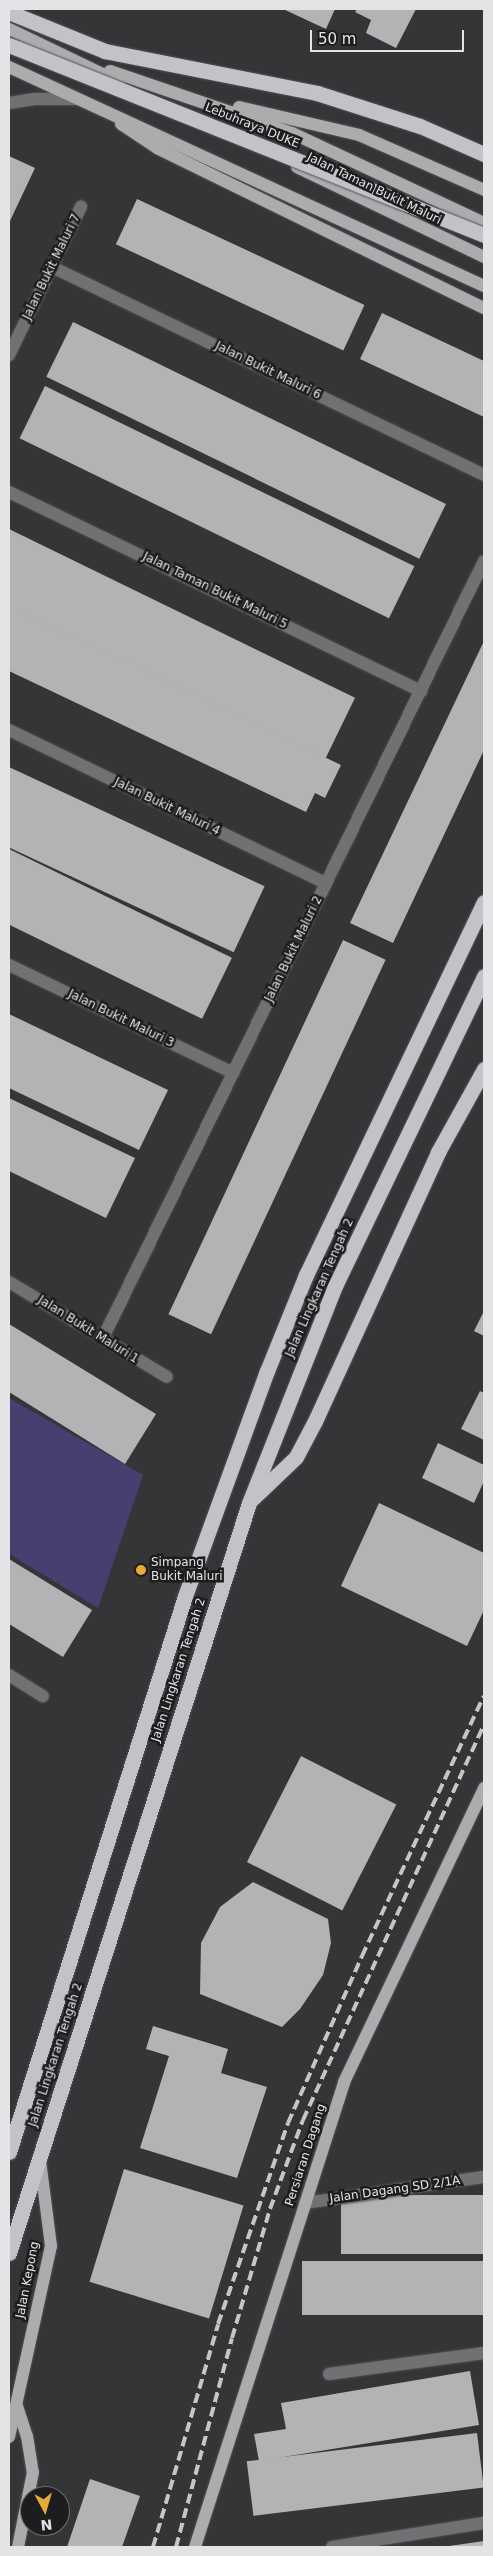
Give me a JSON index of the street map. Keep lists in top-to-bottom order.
{
  "streets": {
    "highway": ["Lebuhraya DUKE", "Jalan Lingkaran Tengah 2"],
    "main road": ["Jalan Taman Bukit Maluri", "Persiaran Dagang", "Jalan Kepong"],
    "street": [
      "Jalan Bukit Maluri 7",
      "Jalan Bukit Maluri 6",
      "Jalan Taman Bukit Maluri 5",
      "Jalan Bukit Maluri 4",
      "Jalan Bukit Maluri 2",
      "Jalan Bukit Maluri 3",
      "Jalan Bukit Maluri 1",
      "Jalan Dagang SD 2/1A"
    ]
  },
  "crossings": [
    ["Jalan Bukit Maluri 7", "Jalan Bukit Maluri 6"],
    ["Jalan Taman Bukit Maluri 5", "Jalan Bukit Maluri 2"],
    ["Jalan Bukit Maluri 4", "Jalan Bukit Maluri 2"],
    ["Jalan Bukit Maluri 2", "Jalan Bukit Maluri 3"],
    ["Jalan Bukit Maluri 2", "Jalan Bukit Maluri 1"],
    ["Jalan Lingkaran Tengah 2", "Jalan Kepong"],
    ["Persiaran Dagang", "Jalan Dagang SD 2/1A"]
  ],
  "places": ["Simpang Bukit Maluri"],
  "scale_bar": "50 m",
  "north": "bottom"
}
